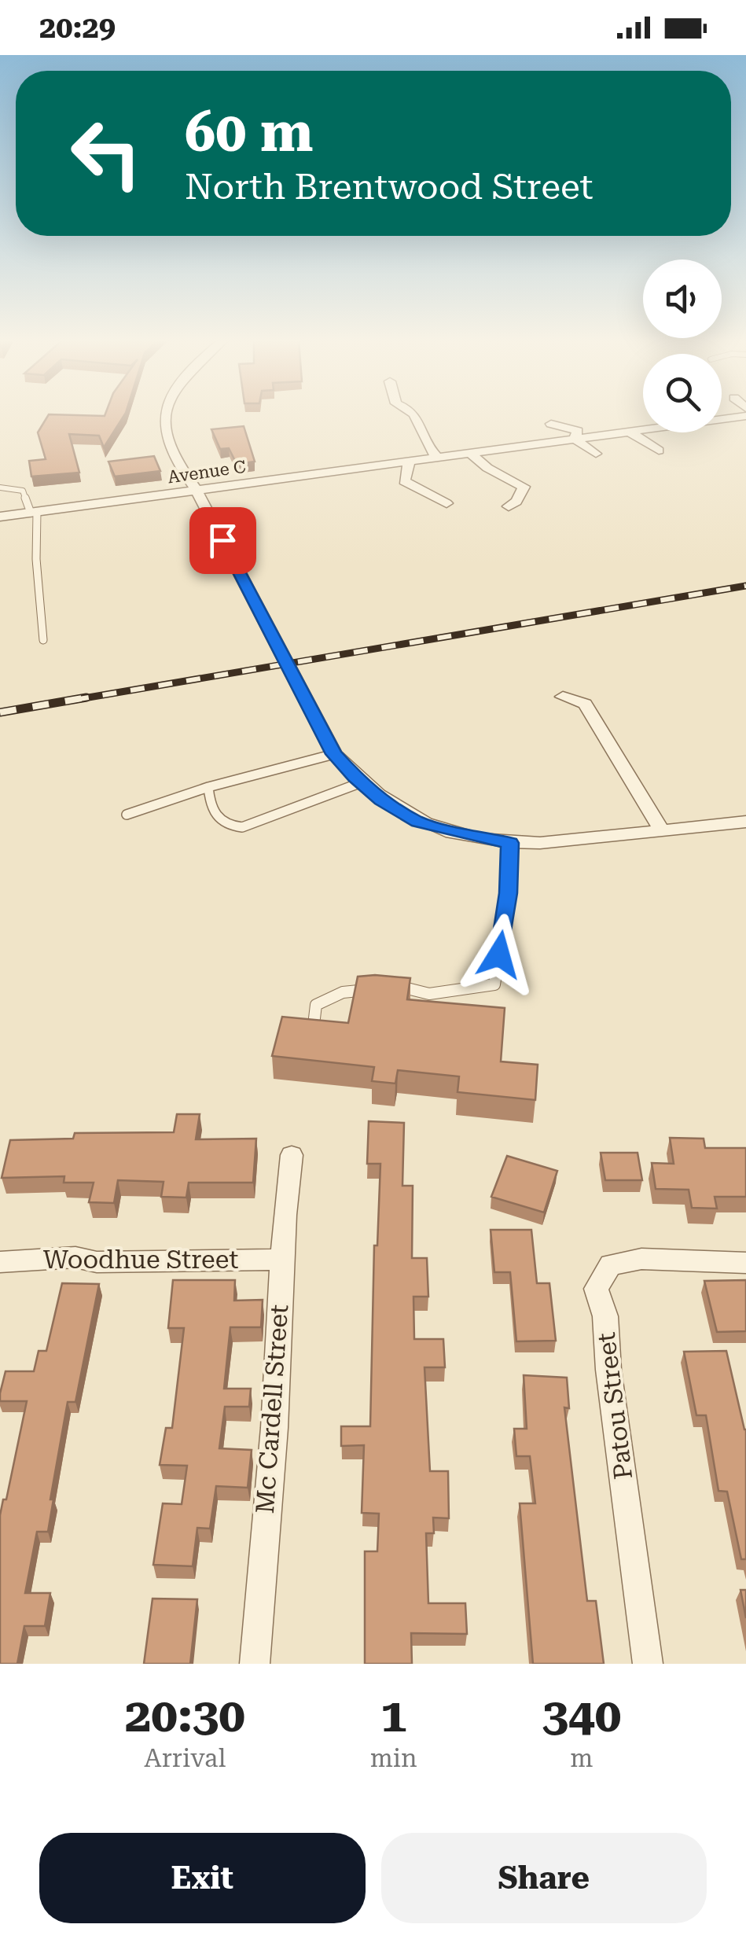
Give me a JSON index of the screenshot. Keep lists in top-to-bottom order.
{
  "streets": {
    "street": [
      "Avenue C",
      "Woodhue Street",
      "Patou Street",
      "Mc Cardell Street"
    ]
  },
  "crossings": [
    ["Woodhue Street", "Mc Cardell Street"]
  ],
  "page": {
    "status": "20:29",
    "turn": ["60 m", "North Brentwood Street"],
    "eta": [
      "20:30",
      "Arrival",
      "1",
      "min",
      "340",
      "m"
    ],
    "buttons": ["Exit", "Share"]
  }
}
